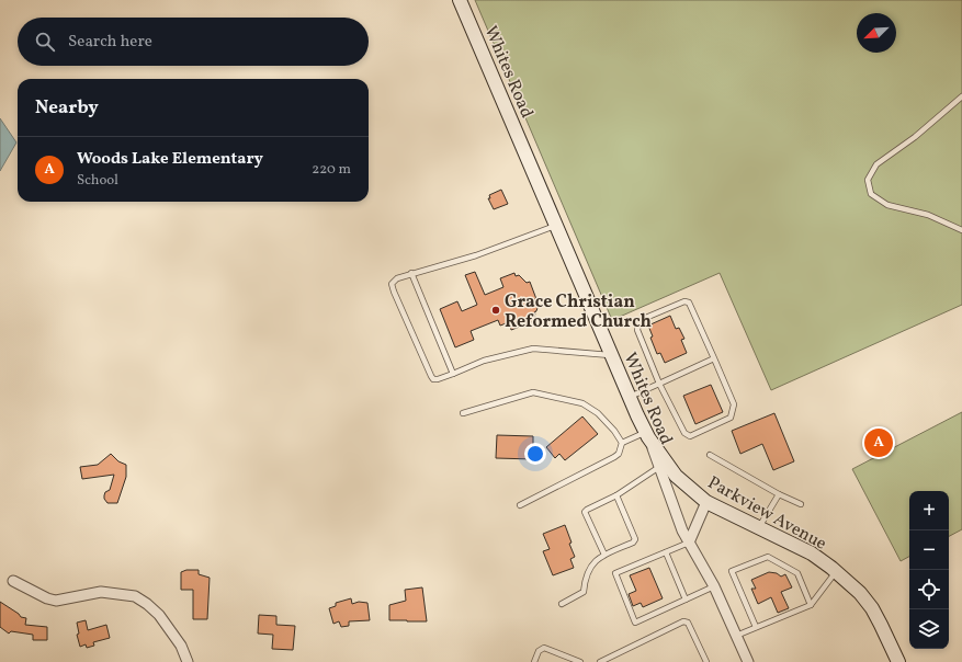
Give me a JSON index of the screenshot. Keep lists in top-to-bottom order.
{
  "streets": {
    "street": ["Whites Road", "Parkview Avenue"]
  },
  "crossings": [
    ["Whites Road", "Parkview Avenue"]
  ],
  "places": ["Grace Christian Reformed Church"],
  "north": "bottom left",
  "page": {
    "search": "Search here",
    "heading": "Nearby",
    "list": [
      {
        "mark": "A",
        "name": "Woods Lake Elementary",
        "note": "School",
        "value": "220 m"
      }
    ],
    "pins": "A",
    "map_buttons": ["+", "−"]
  }
}
